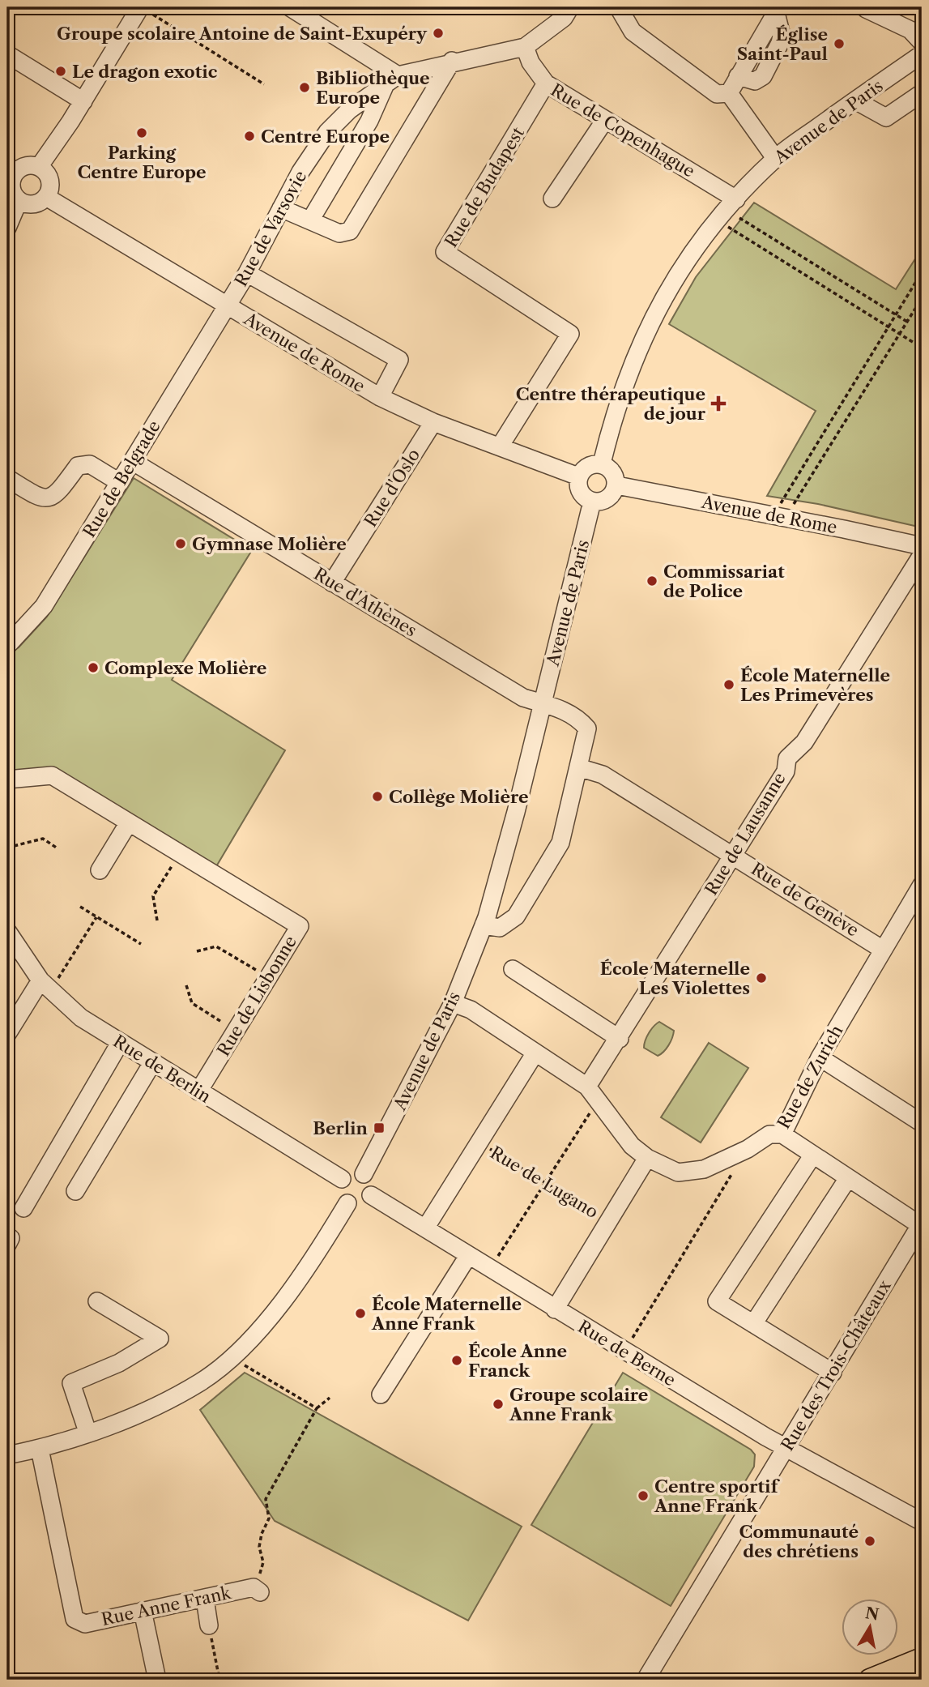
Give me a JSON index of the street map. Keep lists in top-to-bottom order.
{
  "streets": {
    "street": [
      "Avenue de Paris",
      "Rue de Copenhague",
      "Rue de Budapest",
      "Rue de Varsovie",
      "Avenue de Rome",
      "Rue de Belgrade",
      "Rue d'Oslo",
      "Rue d'Athènes",
      "Rue de Lausanne",
      "Rue de Genève",
      "Rue de Lisbonne",
      "Rue de Berlin",
      "Rue de Zurich",
      "Rue de Lugano",
      "Rue de Berne",
      "Rue des Trois-Châteaux",
      "Rue Anne Frank"
    ]
  },
  "crossings": [
    ["Avenue de Paris", "Rue de Copenhague"],
    ["Avenue de Paris", "Avenue de Rome"],
    ["Avenue de Paris", "Rue d'Athènes"],
    ["Avenue de Paris", "Rue de Berlin"],
    ["Avenue de Paris", "Rue de Zurich"],
    ["Avenue de Paris", "Rue de Berne"],
    ["Rue de Copenhague", "Rue de Budapest"],
    ["Rue de Copenhague", "Rue de Varsovie"],
    ["Rue de Budapest", "Avenue de Rome"],
    ["Rue de Varsovie", "Avenue de Rome"],
    ["Rue de Varsovie", "Rue de Belgrade"],
    ["Avenue de Rome", "Rue de Belgrade"],
    ["Avenue de Rome", "Rue d'Oslo"],
    ["Rue de Belgrade", "Rue d'Athènes"],
    ["Rue d'Oslo", "Rue d'Athènes"],
    ["Rue de Lausanne", "Rue de Genève"],
    ["Rue de Lausanne", "Rue de Zurich"],
    ["Rue de Genève", "Rue de Zurich"],
    ["Rue de Lisbonne", "Rue de Berlin"],
    ["Rue de Berlin", "Rue de Berne"],
    ["Rue de Zurich", "Rue de Lugano"],
    ["Rue de Zurich", "Rue des Trois-Châteaux"],
    ["Rue de Lugano", "Rue de Berne"],
    ["Rue de Berne", "Rue des Trois-Châteaux"]
  ],
  "places": {
    "other": [
      "Groupe scolaire Antoine de Saint-Exupéry",
      "Église Saint-Paul",
      "Le dragon exotic",
      "Bibliothèque Europe",
      "Parking Centre Europe",
      "Centre Europe",
      "Gymnase Molière",
      "Commissariat de Police",
      "Complexe Molière",
      "École Maternelle Les Primevères",
      "Collège Molière",
      "École Maternelle Les Violettes",
      "École Maternelle Anne Frank",
      "École Anne Franck",
      "Groupe scolaire Anne Frank",
      "Centre sportif Anne Frank",
      "Communauté des chrétiens"
    ],
    "health": ["Centre thérapeutique de jour"],
    "transit": ["Berlin"]
  },
  "north": "top"
}
